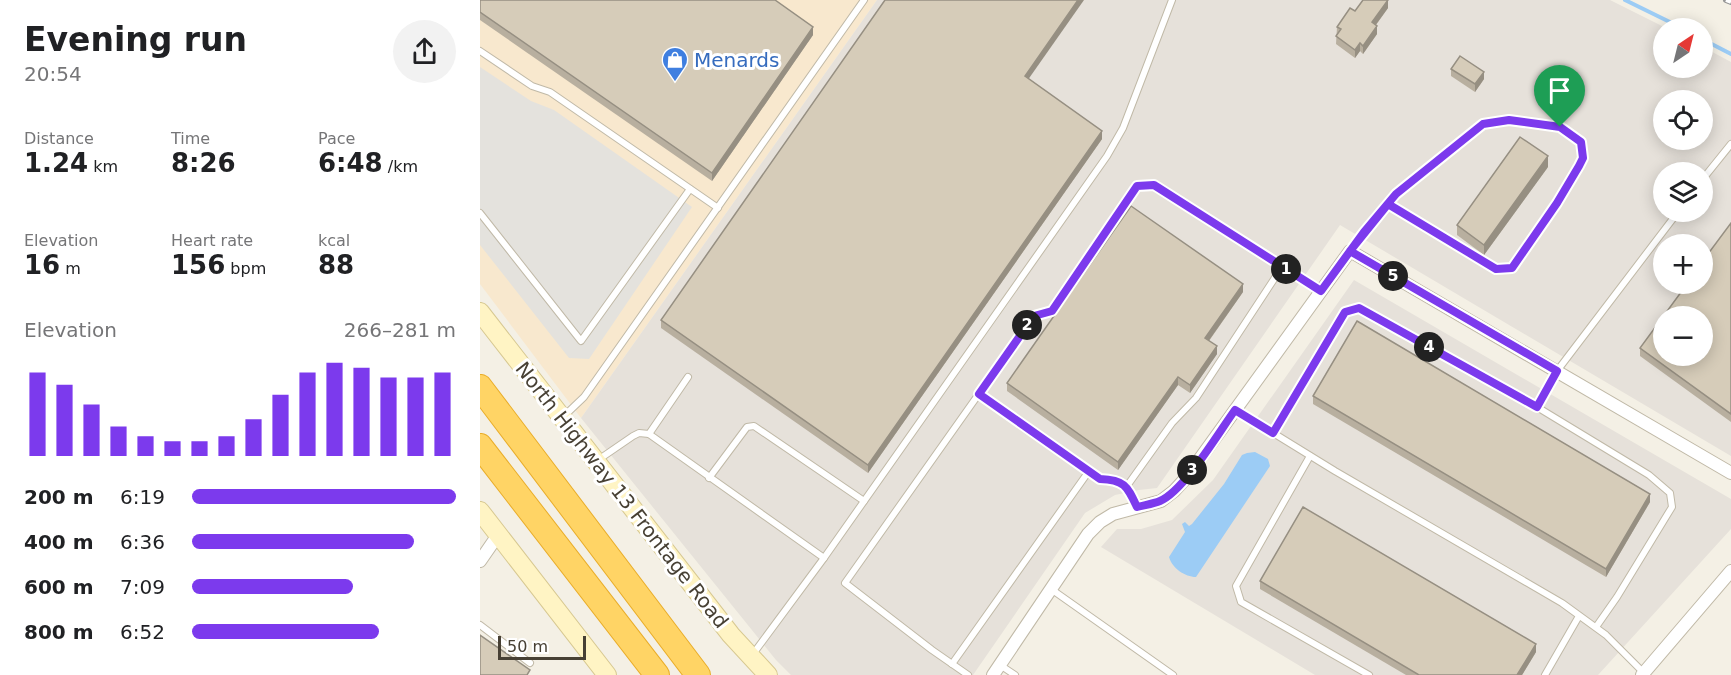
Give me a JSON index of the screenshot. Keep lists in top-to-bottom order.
{
  "streets": {
    "street": ["North Highway 13 Frontage Road"]
  },
  "places": {
    "shop": ["Menards"]
  },
  "scale_bar": "50 m",
  "north": "top right",
  "page": {
    "heading": ["Evening run", "20:54"],
    "map_buttons": ["+", "−"],
    "stats": [
      ["Distance", "1.24 km"],
      ["Time", "8:26"],
      ["Pace", "6:48 /km"],
      ["Elevation", "16 m"],
      ["Heart rate", "156 bpm"],
      ["kcal", "88"]
    ],
    "pins": [
      "1",
      "5",
      "2",
      "4",
      "3"
    ],
    "chart": ["Elevation", "266–281 m"],
    "list": [
      {
        "name": "200 m",
        "note": "6:19"
      },
      {
        "name": "400 m",
        "note": "6:36"
      },
      {
        "name": "600 m",
        "note": "7:09"
      },
      {
        "name": "800 m",
        "note": "6:52"
      }
    ],
    "scale": "50 m"
  }
}
